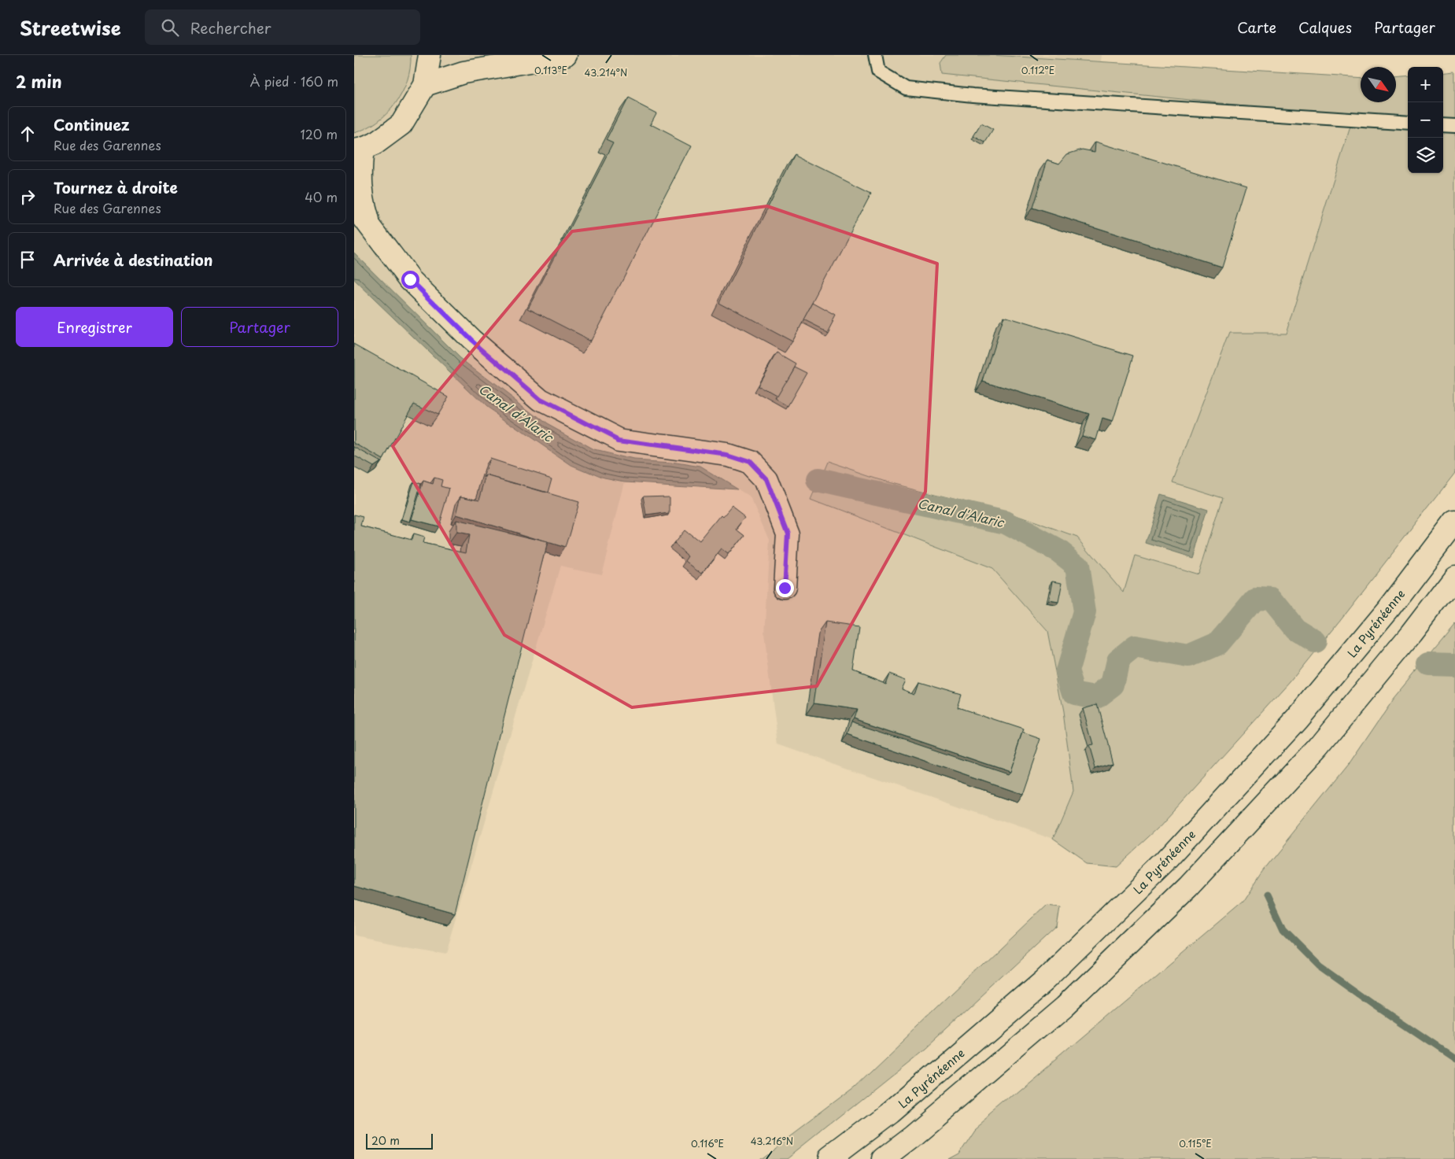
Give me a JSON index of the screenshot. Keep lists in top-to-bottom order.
{
  "streets": {
    "main road": ["La Pyrénéenne"]
  },
  "water": ["Canal d'Alaric"],
  "scale_bar": "20 m",
  "north": "bottom right",
  "page": {
    "header": "Streetwise",
    "search": "Rechercher",
    "nav": ["Carte", "Calques", "Partager"],
    "heading": ["2 min", "À pied · 160 m"],
    "map_buttons": ["+", "−"],
    "list": [
      ["Continuez", "Rue des Garennes", "120 m"],
      ["Tournez à droite", "Rue des Garennes", "40 m"],
      "Arrivée à destination"
    ],
    "buttons": ["Enregistrer", "Partager"],
    "scale": "20 m"
  },
  "coordinates": [
    "0.113°E",
    "0.112°E",
    "43.214°N",
    "43.216°N",
    "0.116°E",
    "0.115°E"
  ]
}
